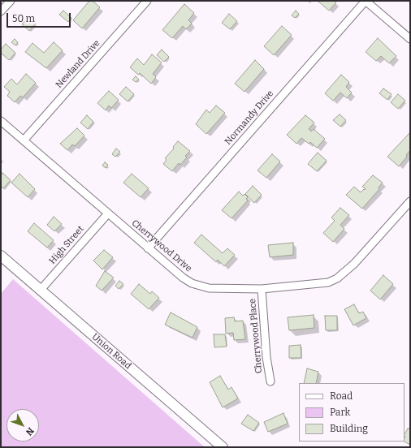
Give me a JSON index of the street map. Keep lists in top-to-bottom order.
{
  "streets": {
    "main road": ["Union Road"],
    "street": [
      "Newland Drive",
      "Normandy Drive",
      "High Street",
      "Cherrywood Drive",
      "Cherrywood Place"
    ]
  },
  "crossings": [
    ["Newland Drive", "Cherrywood Drive"],
    ["Normandy Drive", "Cherrywood Drive"],
    ["High Street", "Cherrywood Drive"],
    ["High Street", "Union Road"],
    ["Cherrywood Drive", "Cherrywood Place"]
  ],
  "legend": ["Road", "Park", "Building"],
  "scale_bar": "50 m",
  "north": "bottom right"
}
